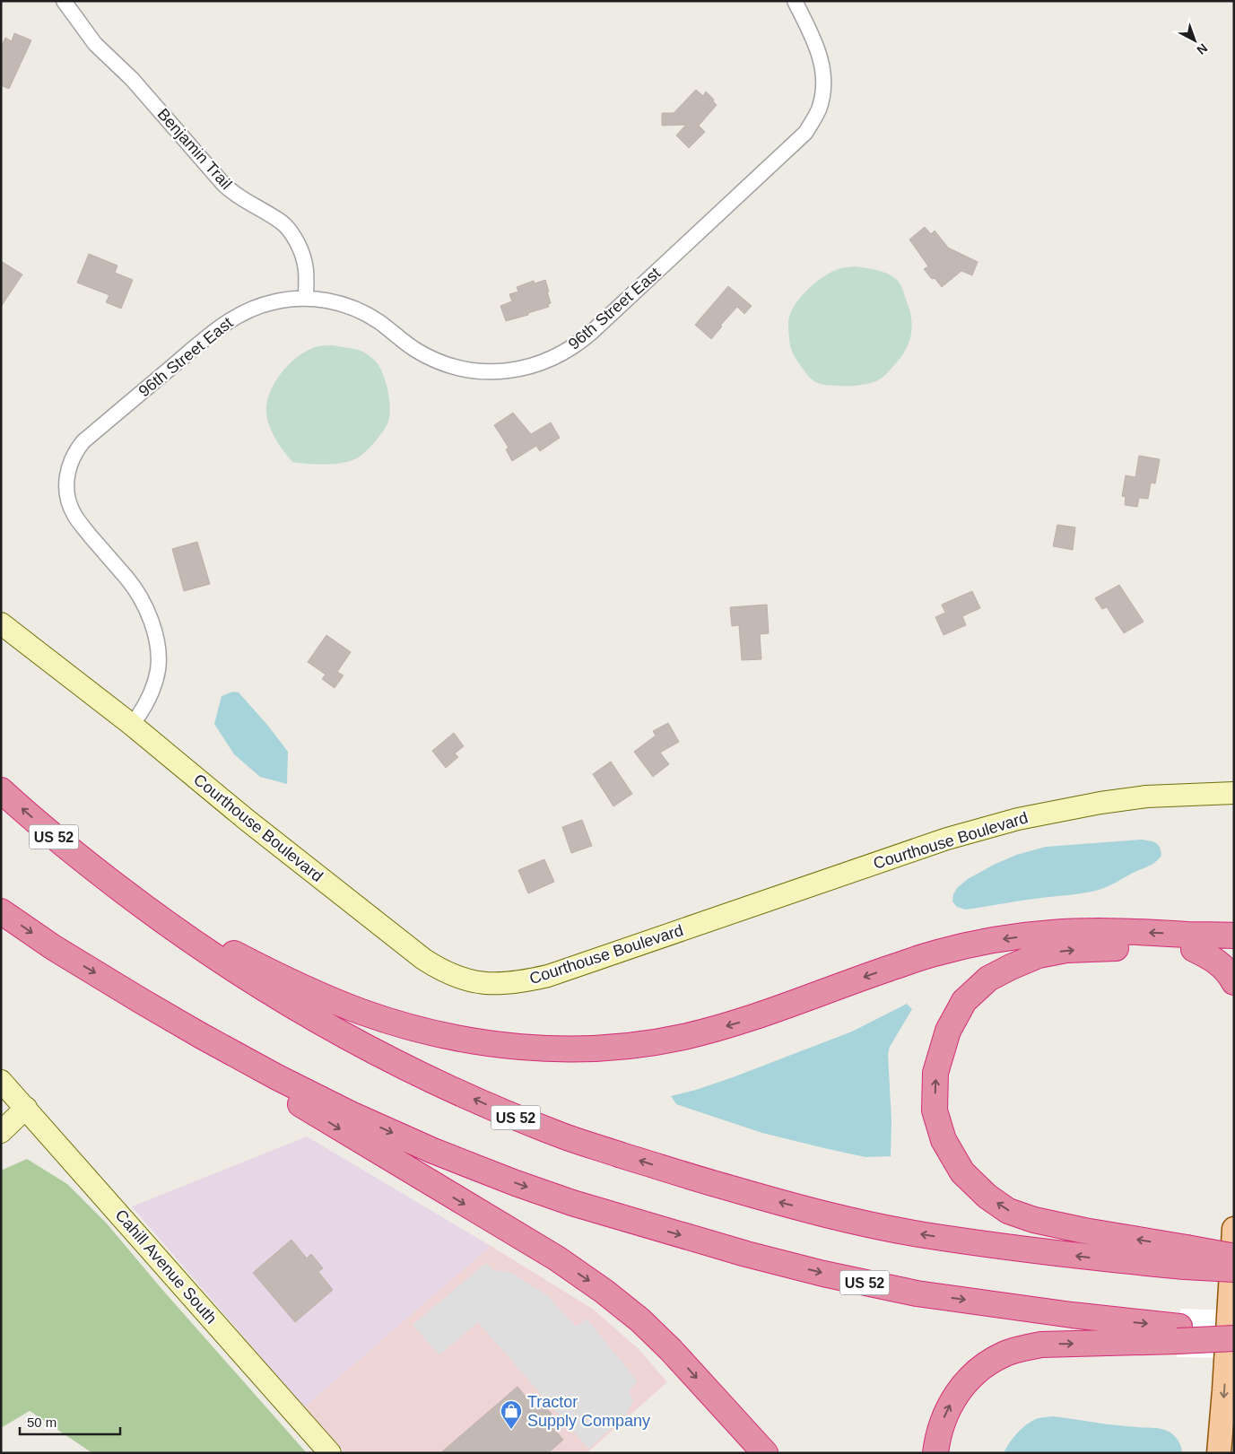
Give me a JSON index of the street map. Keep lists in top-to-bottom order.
{
  "streets": {
    "highway": ["US 52"],
    "street": [
      "Benjamin Trail",
      "96th Street East",
      "Courthouse Boulevard",
      "Cahill Avenue South"
    ]
  },
  "crossings": [
    ["Benjamin Trail", "96th Street East"],
    ["96th Street East", "Courthouse Boulevard"]
  ],
  "places": {
    "shop": ["Tractor Supply Company"]
  },
  "scale_bar": "50 m",
  "north": "bottom right"
}
